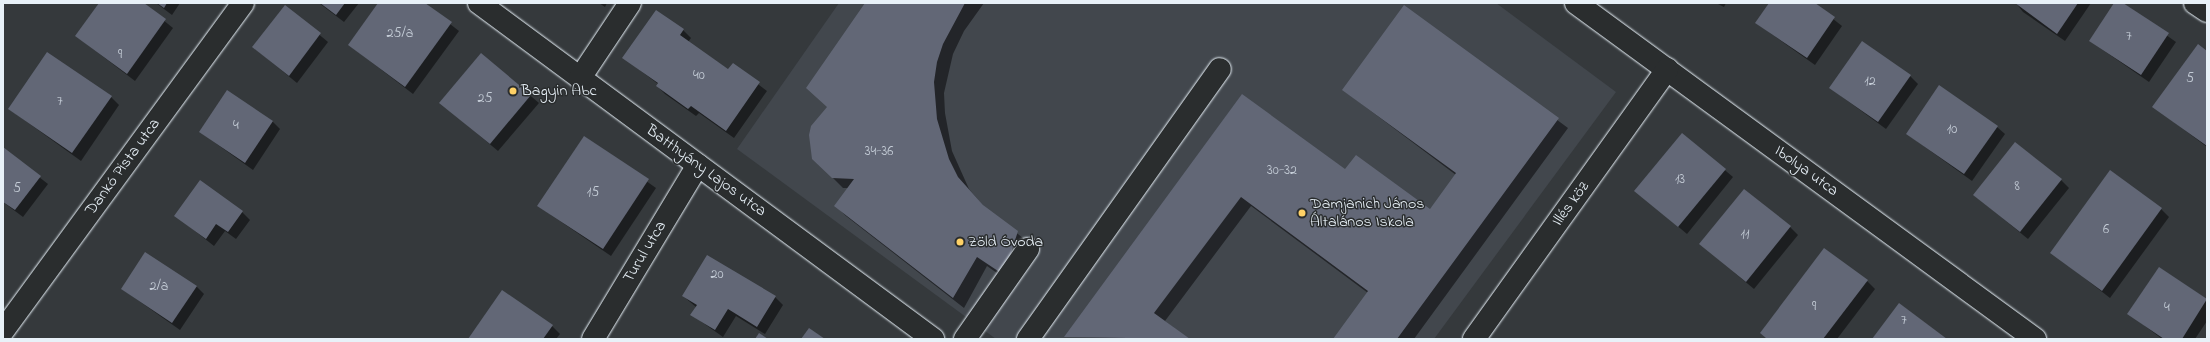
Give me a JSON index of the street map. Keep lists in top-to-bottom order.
{
  "streets": {
    "street": [
      "Dankó Pista utca",
      "Batthyány Lajos utca",
      "Ibolya utca",
      "Illés köz",
      "Turul utca"
    ]
  },
  "crossings": [
    ["Batthyány Lajos utca", "Turul utca"],
    ["Ibolya utca", "Illés köz"]
  ],
  "places": ["Bagyin Abc", "Damjanich János Általános Iskola", "Zöld Óvoda"],
  "house_numbers": [
    "25/a",
    "7",
    "9",
    "40",
    "5",
    "12",
    "25",
    "7",
    "4",
    "10",
    "34-36",
    "30-32",
    "13",
    "8",
    "5",
    "15",
    "6",
    "11",
    "20",
    "2/a",
    "9",
    "4",
    "7"
  ]
}
